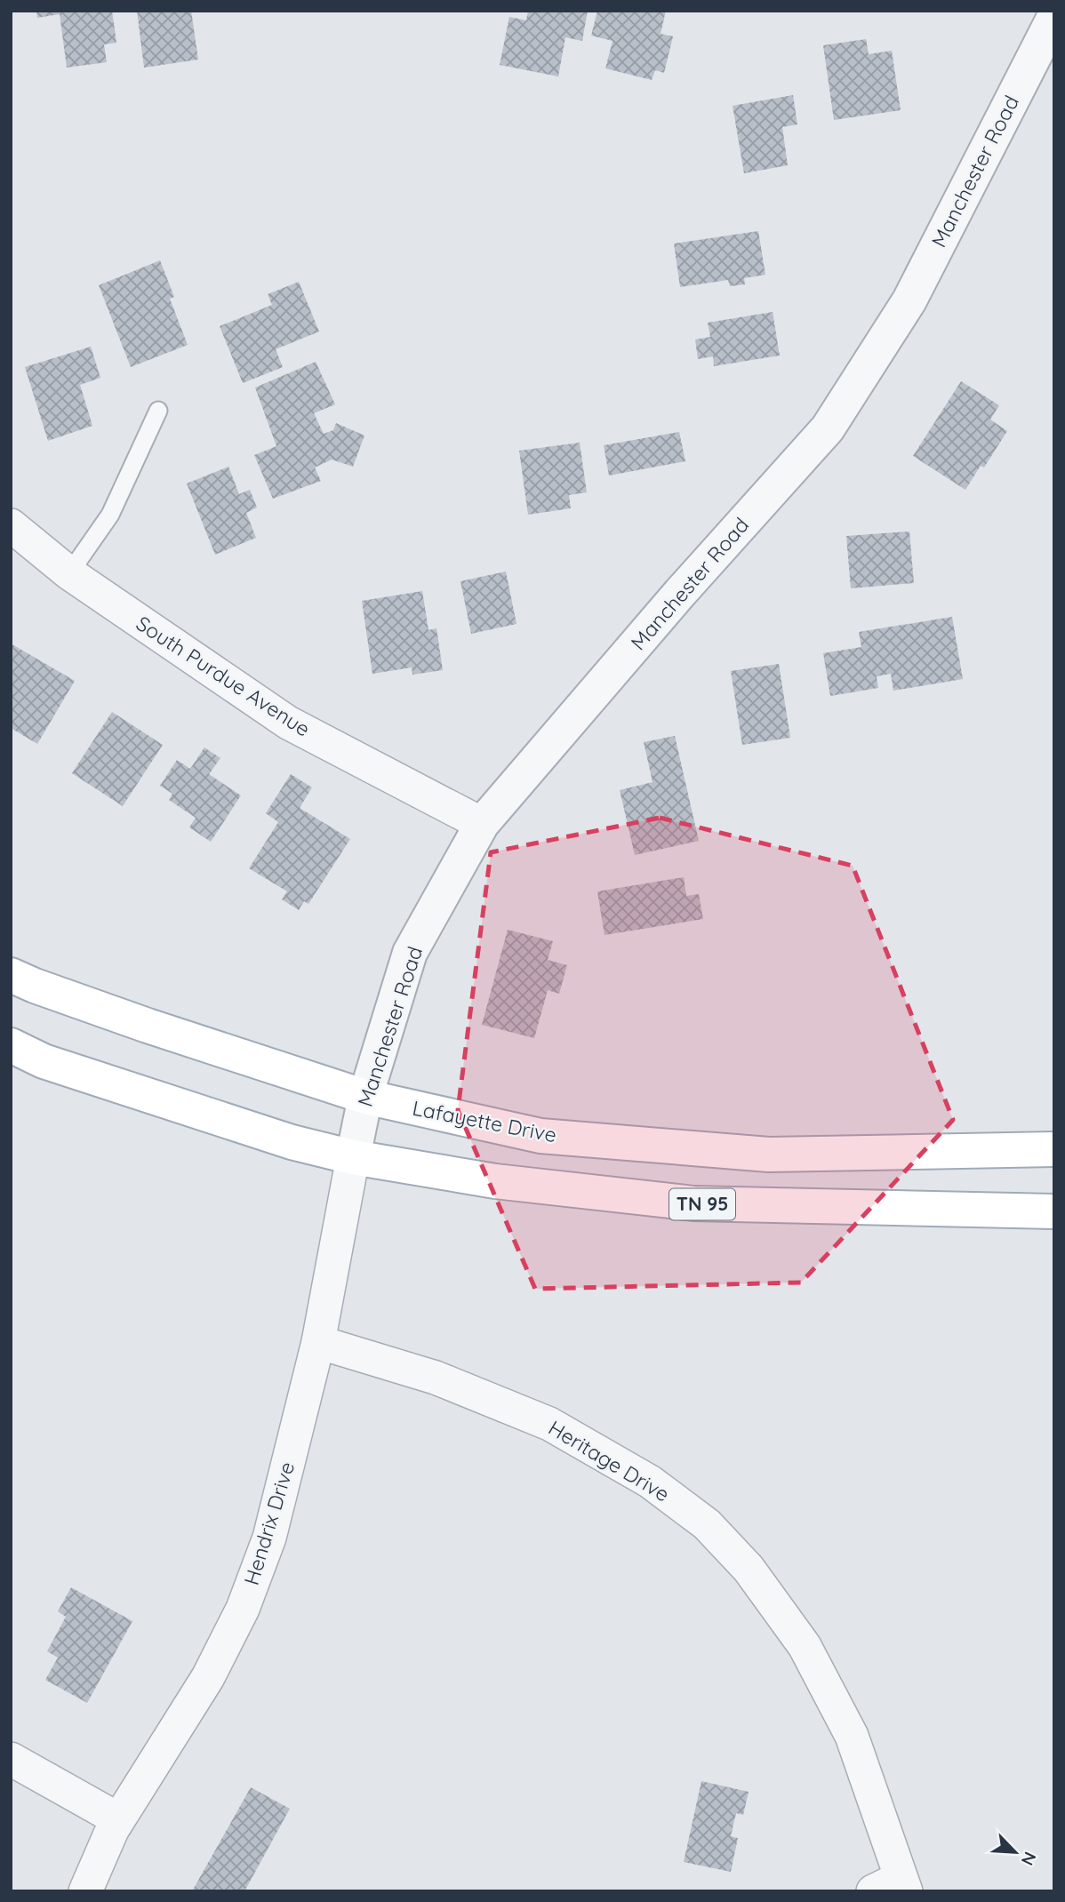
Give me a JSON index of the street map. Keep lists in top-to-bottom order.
{
  "streets": {
    "main road": ["Lafayette Drive", "TN 95"],
    "street": [
      "Manchester Road",
      "South Purdue Avenue",
      "Heritage Drive",
      "Hendrix Drive"
    ]
  },
  "crossings": [
    ["Manchester Road", "South Purdue Avenue"],
    ["Manchester Road", "Lafayette Drive"],
    ["Manchester Road", "TN 95"],
    ["Manchester Road", "Hendrix Drive"],
    ["TN 95", "Hendrix Drive"],
    ["Heritage Drive", "Hendrix Drive"]
  ],
  "north": "bottom right"
}
